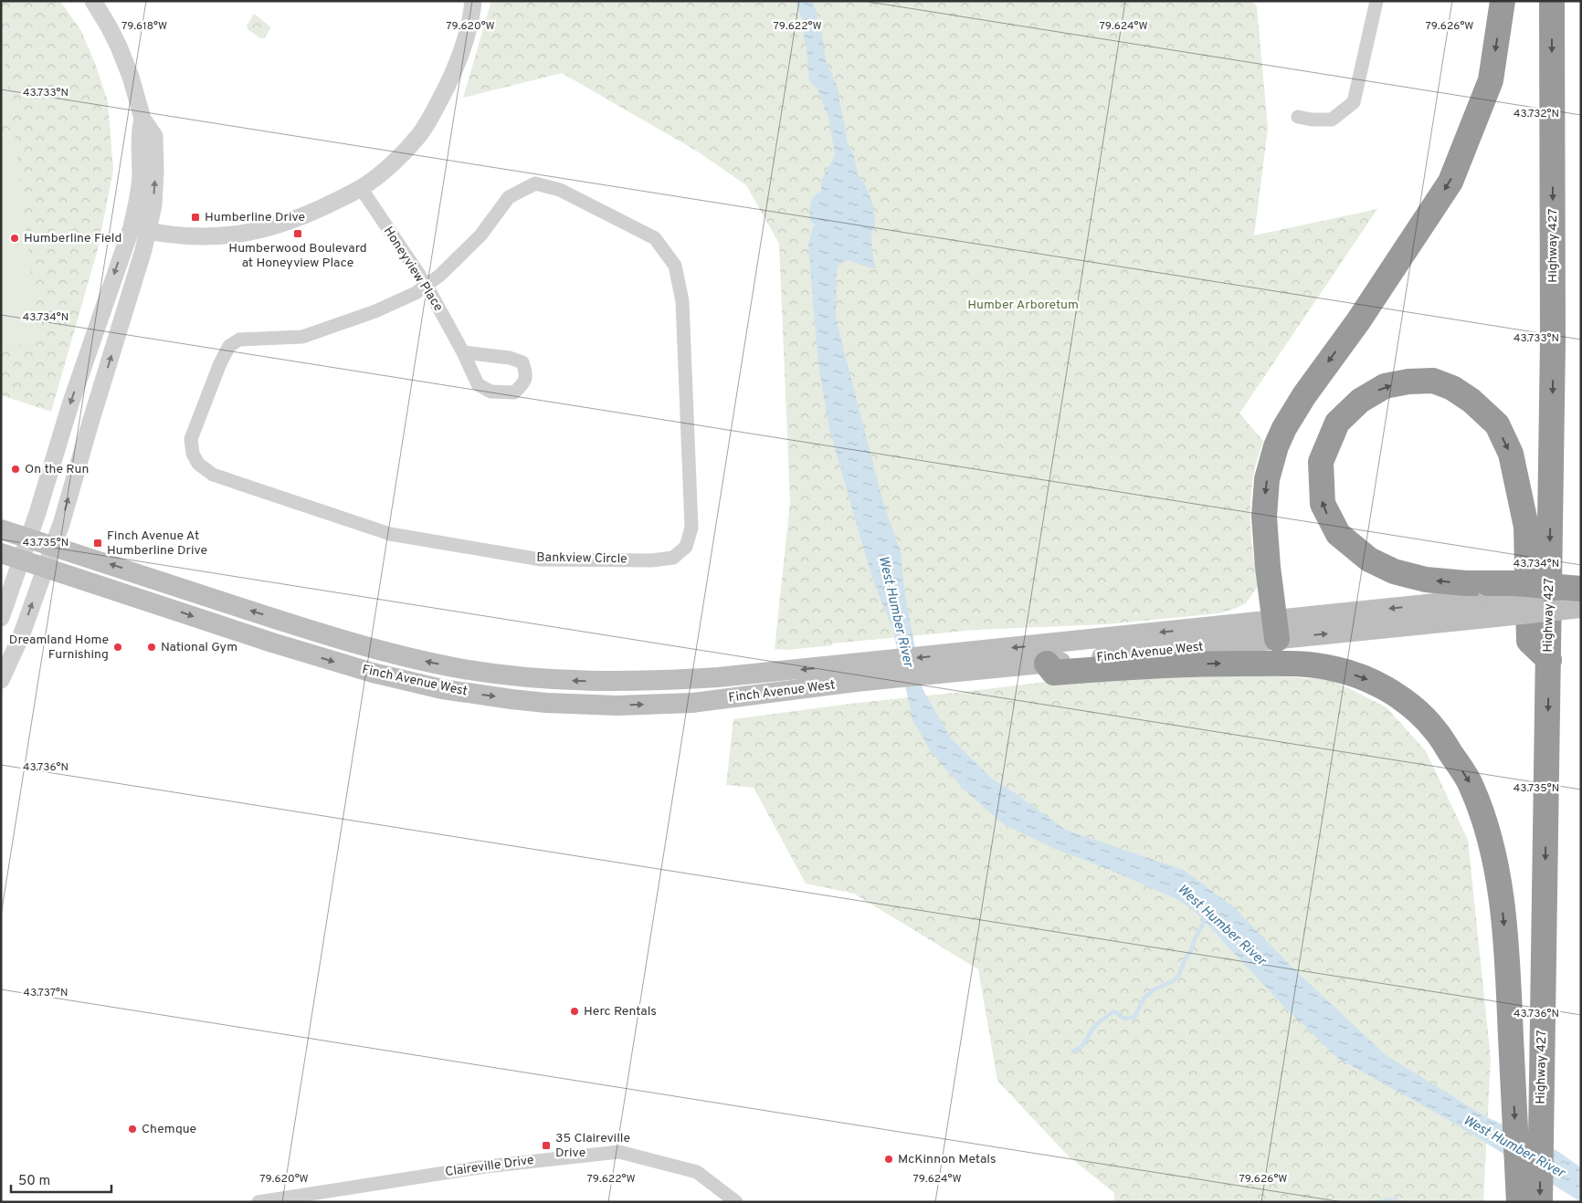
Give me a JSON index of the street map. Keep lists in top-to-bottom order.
{
  "streets": {
    "highway": ["Highway 427"],
    "main road": ["Finch Avenue West"],
    "street": ["Honeyview Place", "Bankview Circle", "Claireville Drive"]
  },
  "crossings": [
    ["Honeyview Place", "Bankview Circle"]
  ],
  "water": ["West Humber River"],
  "parks": ["Humber Arboretum"],
  "places": {
    "transit": [
      "Humberline Drive",
      "Humberwood Boulevard at Honeyview Place",
      "Finch Avenue At Humberline Drive",
      "35 Claireville Drive"
    ],
    "other": [
      "Humberline Field",
      "On the Run",
      "Dreamland Home Furnishing",
      "National Gym",
      "Herc Rentals",
      "Chemque",
      "McKinnon Metals"
    ]
  },
  "scale_bar": "50 m",
  "coordinates": [
    "79.620°W",
    "79.622°W",
    "79.624°W",
    "79.626°W",
    "79.618°W",
    "43.733°N",
    "43.732°N",
    "43.734°N",
    "43.735°N",
    "43.736°N",
    "43.737°N"
  ]
}
